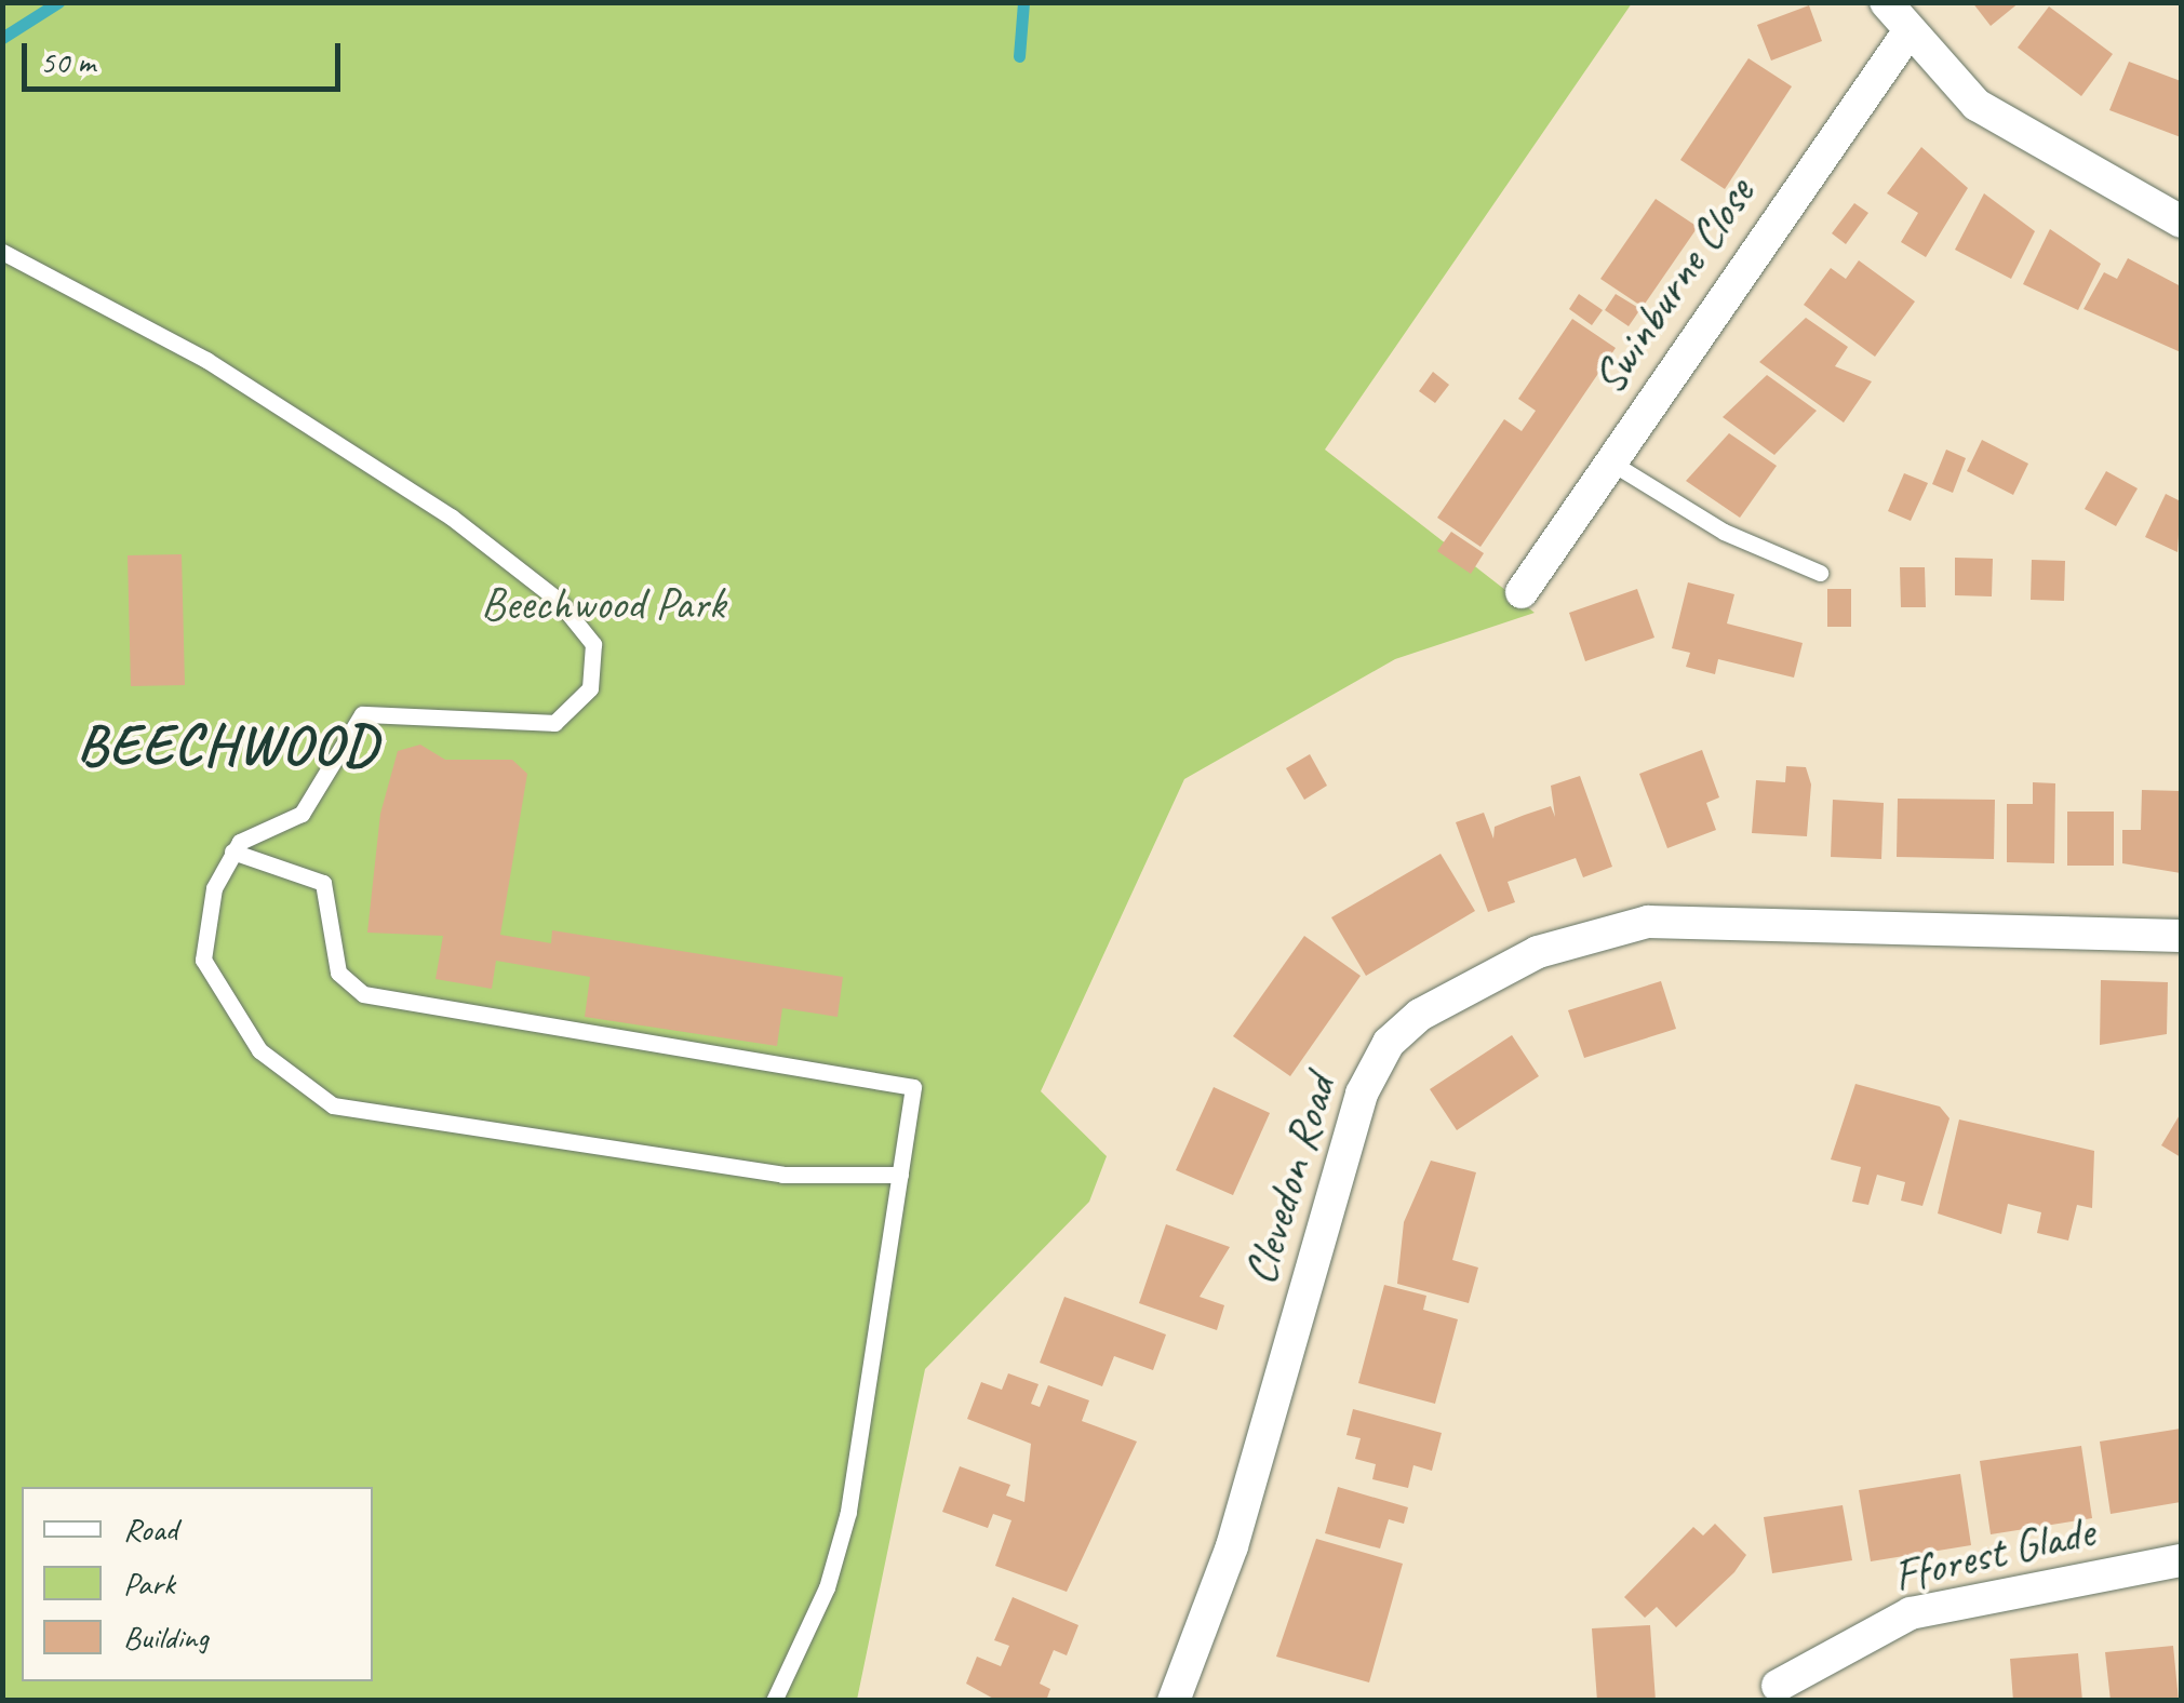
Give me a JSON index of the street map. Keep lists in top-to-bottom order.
{
  "streets": {
    "street": ["Swinburne Close", "Clevedon Road", "Fforest Glade"]
  },
  "districts": ["BEECHWOOD"],
  "parks": ["Beechwood Park"],
  "legend": ["Road", "Park", "Building"],
  "scale_bar": "50 m"
}
